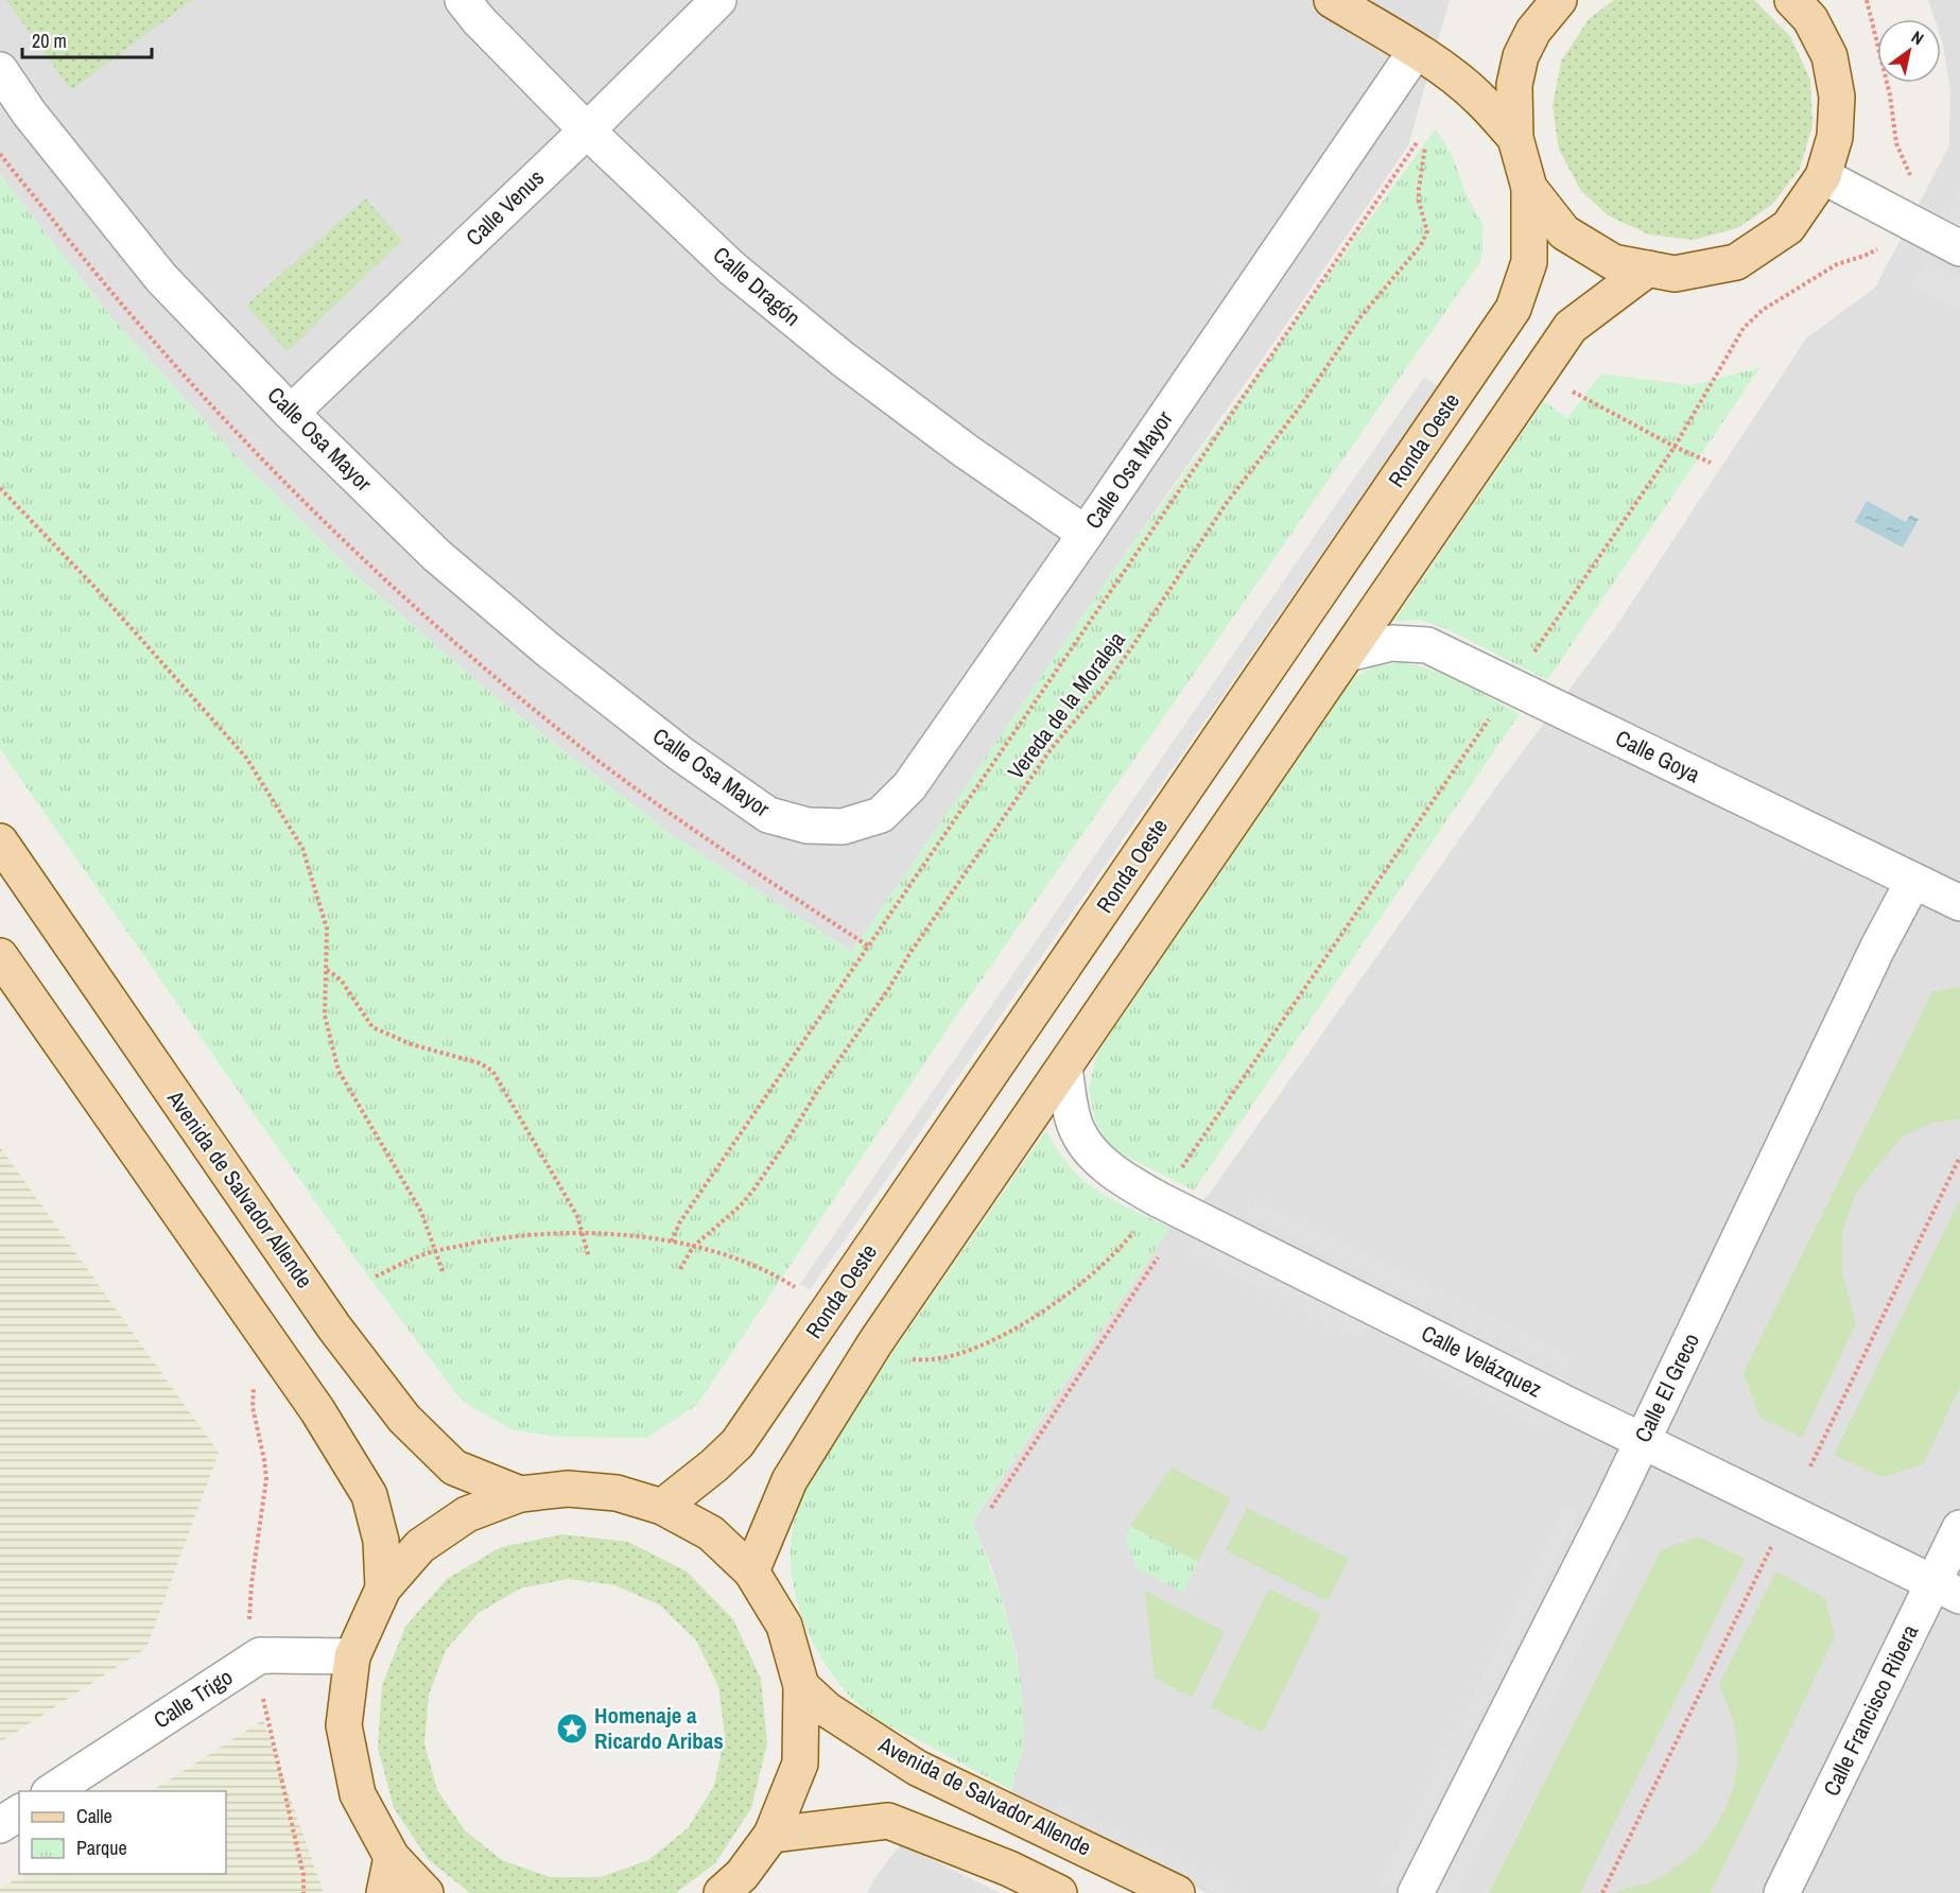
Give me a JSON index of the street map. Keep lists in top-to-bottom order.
{
  "streets": {
    "main road": ["Ronda Oeste", "Avenida de Salvador Allende"],
    "street": [
      "Calle Venus",
      "Calle Dragón",
      "Calle Osa Mayor",
      "Calle Goya",
      "Calle Velázquez",
      "Calle El Greco",
      "Calle Trigo",
      "Calle Francisco Ribera"
    ],
    "path": ["Vereda de la Moraleja"]
  },
  "crossings": [
    ["Calle Venus", "Calle Dragón"],
    ["Calle Venus", "Calle Osa Mayor"],
    ["Calle Dragón", "Calle Osa Mayor"],
    ["Calle Goya", "Calle El Greco"],
    ["Calle Velázquez", "Calle El Greco"],
    ["Calle Velázquez", "Calle Francisco Ribera"]
  ],
  "places": {
    "place": ["Homenaje a Ricardo Aribas"]
  },
  "legend": ["Calle", "Parque"],
  "scale_bar": "20 m",
  "north": "top right"
}
